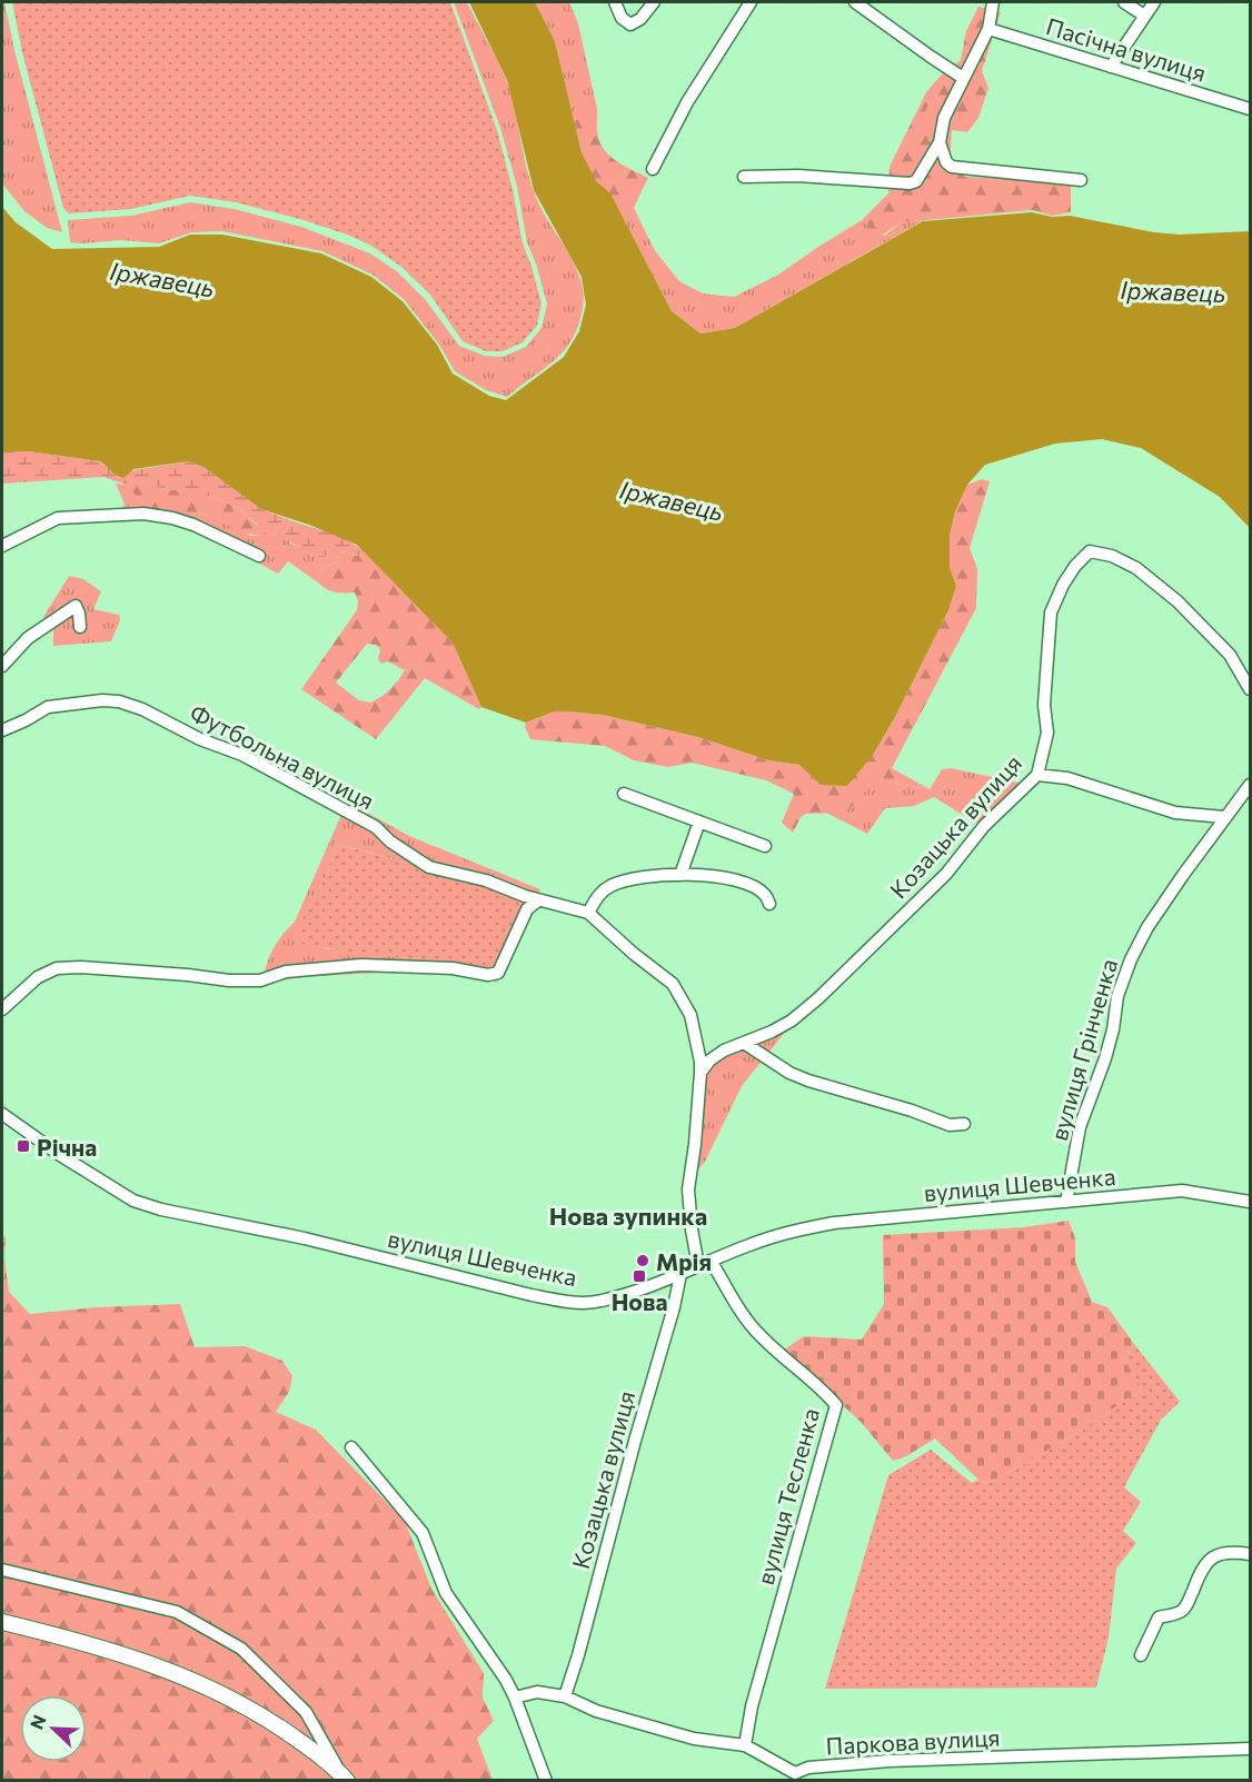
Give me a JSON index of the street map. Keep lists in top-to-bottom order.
{
  "streets": {
    "street": [
      "Пасічна вулиця",
      "Футбольна вулиця",
      "Козацька вулиця",
      "вулиця Грінченка",
      "вулиця Шевченка",
      "вулиця Тесленка",
      "Паркова вулиця"
    ]
  },
  "crossings": [
    ["Козацька вулиця", "вулиця Шевченка"],
    ["Козацька вулиця", "Паркова вулиця"],
    ["вулиця Грінченка", "вулиця Шевченка"],
    ["вулиця Шевченка", "вулиця Тесленка"],
    ["вулиця Тесленка", "Паркова вулиця"]
  ],
  "districts": ["Нова зупинка"],
  "water": ["Іржавець"],
  "places": {
    "transit": ["Річна", "Нова"],
    "other": ["Мрія"]
  },
  "north": "top left"
}
